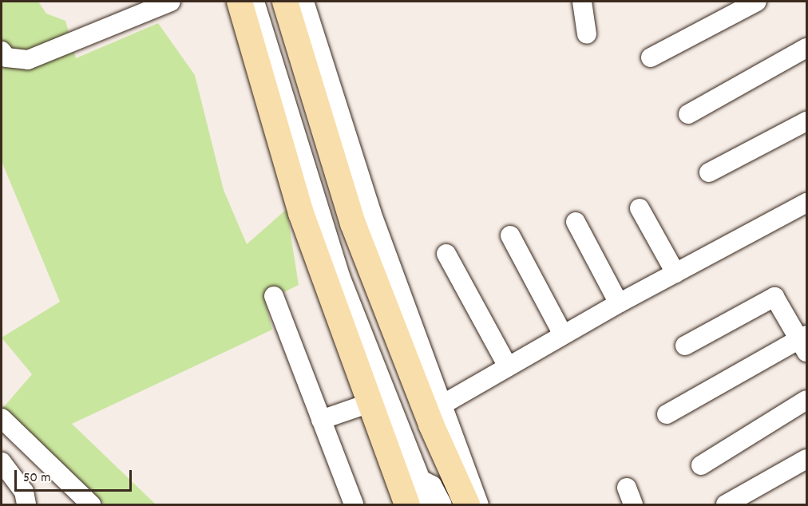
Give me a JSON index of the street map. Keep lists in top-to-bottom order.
{
  "scale_bar": "50 m"
}
